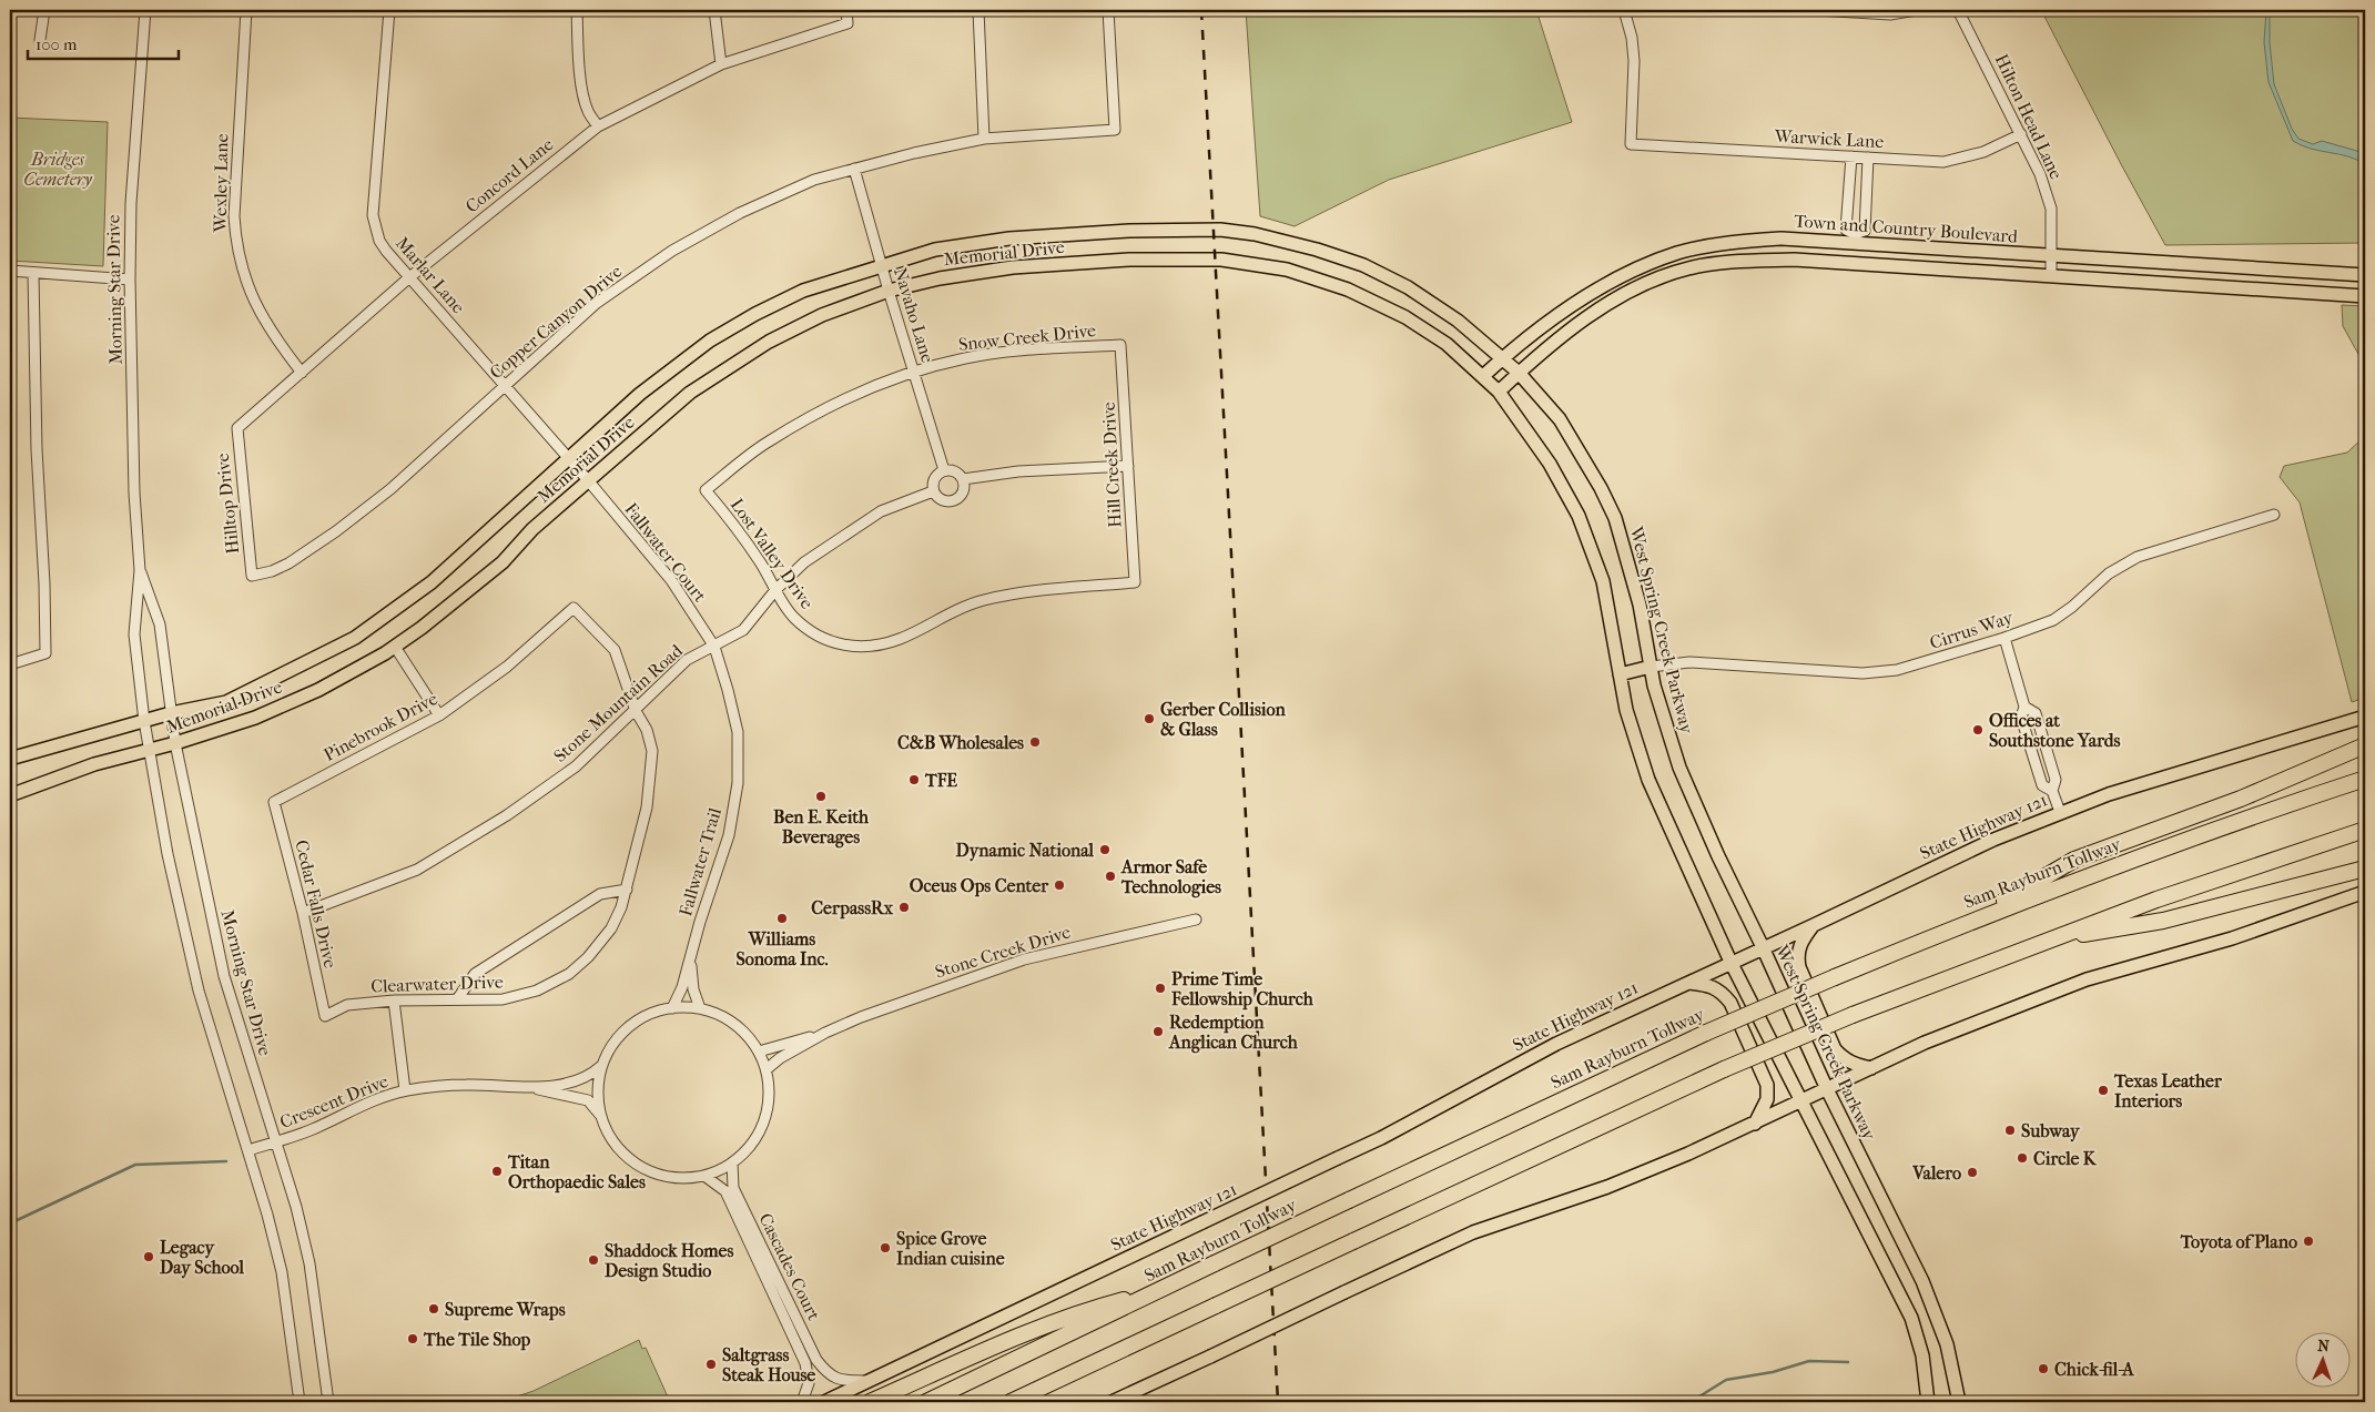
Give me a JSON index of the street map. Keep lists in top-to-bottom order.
{
  "streets": {
    "highway": ["Sam Rayburn Tollway"],
    "main road": [
      "Town and Country Boulevard",
      "Memorial Drive",
      "West Spring Creek Parkway",
      "State Highway 121"
    ],
    "street": [
      "Hilton Head Lane",
      "Warwick Lane",
      "Concord Lane",
      "Wexley Lane",
      "Marlar Lane",
      "Morning Star Drive",
      "Navaho Lane",
      "Copper Canyon Drive",
      "Snow Creek Drive",
      "Hill Creek Drive",
      "Hilltop Drive",
      "Fallwater Court",
      "Lost Valley Drive",
      "Cirrus Way",
      "Stone Mountain Road",
      "Pinebrook Drive",
      "Fallwater Trail",
      "Cedar Falls Drive",
      "Stone Creek Drive",
      "Clearwater Drive",
      "Crescent Drive",
      "Cascades Court"
    ]
  },
  "crossings": [
    ["Hilton Head Lane", "Warwick Lane"],
    ["Hilton Head Lane", "Town and Country Boulevard"],
    ["Concord Lane", "Wexley Lane"],
    ["Concord Lane", "Marlar Lane"],
    ["Concord Lane", "Hilltop Drive"],
    ["Town and Country Boulevard", "Memorial Drive"],
    ["Town and Country Boulevard", "West Spring Creek Parkway"],
    ["Memorial Drive", "Marlar Lane"],
    ["Memorial Drive", "Morning Star Drive"],
    ["Memorial Drive", "Navaho Lane"],
    ["Memorial Drive", "Fallwater Court"],
    ["Memorial Drive", "West Spring Creek Parkway"],
    ["Marlar Lane", "Copper Canyon Drive"],
    ["Marlar Lane", "Fallwater Court"],
    ["Morning Star Drive", "Crescent Drive"],
    ["Navaho Lane", "Copper Canyon Drive"],
    ["Navaho Lane", "Snow Creek Drive"],
    ["Navaho Lane", "Stone Mountain Road"],
    ["Copper Canyon Drive", "Hilltop Drive"],
    ["Snow Creek Drive", "Hill Creek Drive"],
    ["Snow Creek Drive", "Lost Valley Drive"],
    ["Hill Creek Drive", "Lost Valley Drive"],
    ["Fallwater Court", "Stone Mountain Road"],
    ["Fallwater Court", "Fallwater Trail"],
    ["Lost Valley Drive", "Stone Mountain Road"],
    ["West Spring Creek Parkway", "Cirrus Way"],
    ["West Spring Creek Parkway", "State Highway 121"],
    ["Stone Mountain Road", "Fallwater Trail"],
    ["Stone Mountain Road", "Cedar Falls Drive"],
    ["Stone Mountain Road", "Clearwater Drive"],
    ["Pinebrook Drive", "Cedar Falls Drive"],
    ["Pinebrook Drive", "Clearwater Drive"],
    ["State Highway 121", "Cascades Court"],
    ["Fallwater Trail", "Stone Creek Drive"],
    ["Fallwater Trail", "Crescent Drive"],
    ["Fallwater Trail", "Cascades Court"],
    ["Cedar Falls Drive", "Clearwater Drive"],
    ["Stone Creek Drive", "Crescent Drive"],
    ["Stone Creek Drive", "Cascades Court"],
    ["Crescent Drive", "Cascades Court"]
  ],
  "parks": ["Bridges Cemetery"],
  "places": [
    "Gerber Collision & Glass",
    "Offices at Southstone Yards",
    "C&B Wholesales",
    "TFE",
    "Ben E. Keith Beverages",
    "Dynamic National",
    "Armor Safe Technologies",
    "Oceus Ops Center",
    "CerpassRx",
    "Williams Sonoma Inc.",
    "Prime Time Fellowship Church",
    "Redemption Anglican Church",
    "Texas Leather Interiors",
    "Subway",
    "Circle K",
    "Titan Orthopaedic Sales",
    "Valero",
    "Toyota of Plano",
    "Spice Grove Indian cuisine",
    "Legacy Day School",
    "Shaddock Homes Design Studio",
    "Supreme Wraps",
    "The Tile Shop",
    "Saltgrass Steak House",
    "Chick-fil-A"
  ],
  "scale_bar": "100 m",
  "north": "top"
}
